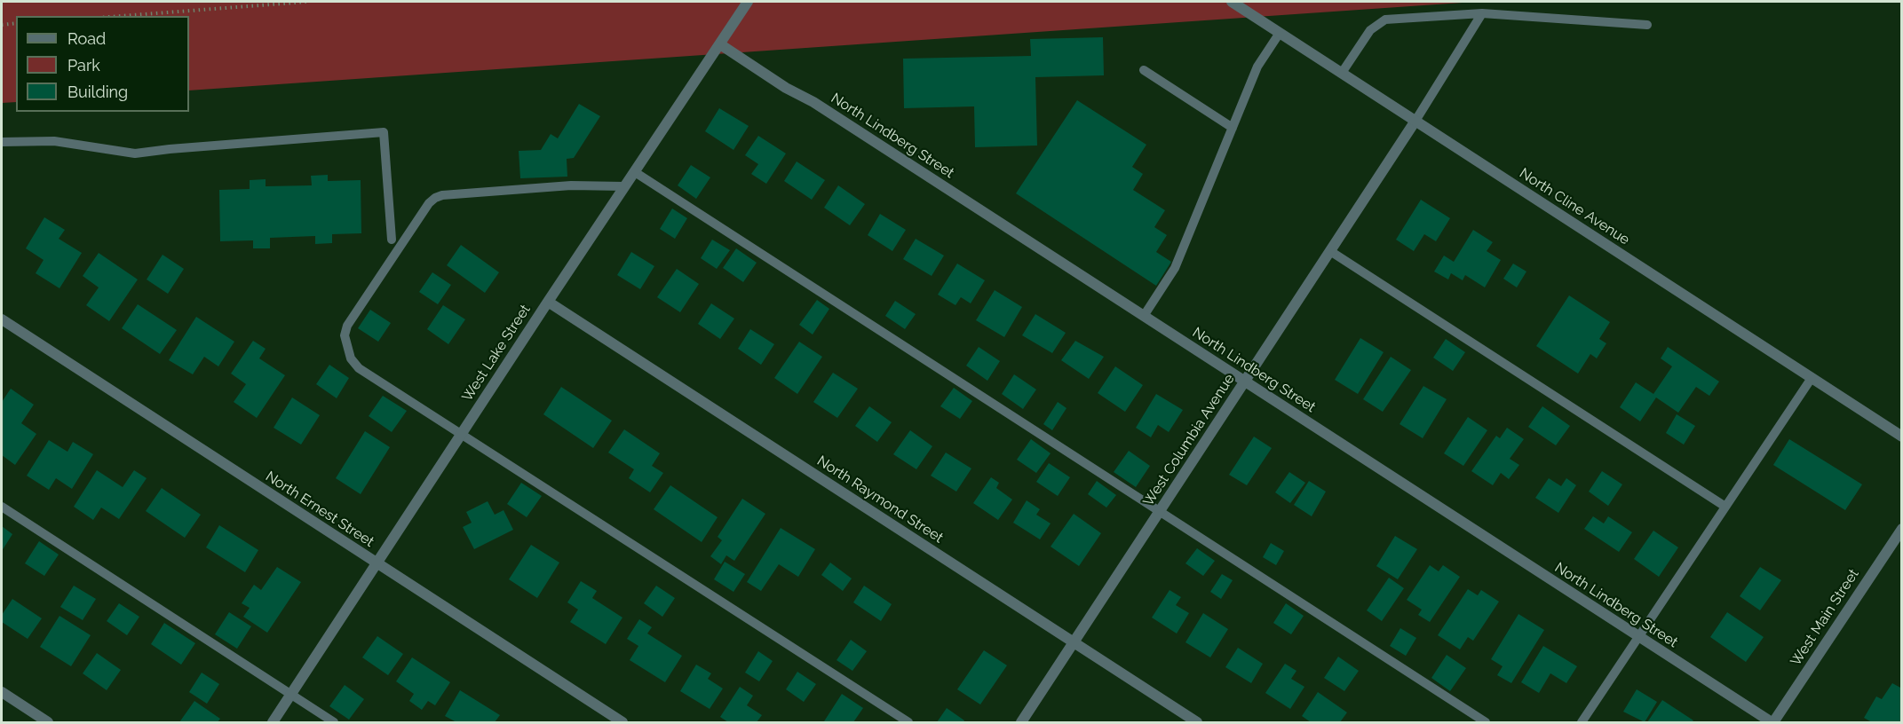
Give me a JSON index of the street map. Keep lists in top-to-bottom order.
{
  "streets": {
    "street": [
      "North Lindberg Street",
      "North Cline Avenue",
      "West Lake Street",
      "West Columbia Avenue",
      "North Raymond Street",
      "North Ernest Street",
      "West Main Street"
    ]
  },
  "crossings": [
    ["North Lindberg Street", "West Lake Street"],
    ["North Lindberg Street", "West Columbia Avenue"],
    ["North Lindberg Street", "West Main Street"],
    ["North Cline Avenue", "West Columbia Avenue"],
    ["West Lake Street", "North Raymond Street"],
    ["West Lake Street", "North Ernest Street"],
    ["West Columbia Avenue", "North Raymond Street"]
  ],
  "legend": ["Road", "Park", "Building"]
}
